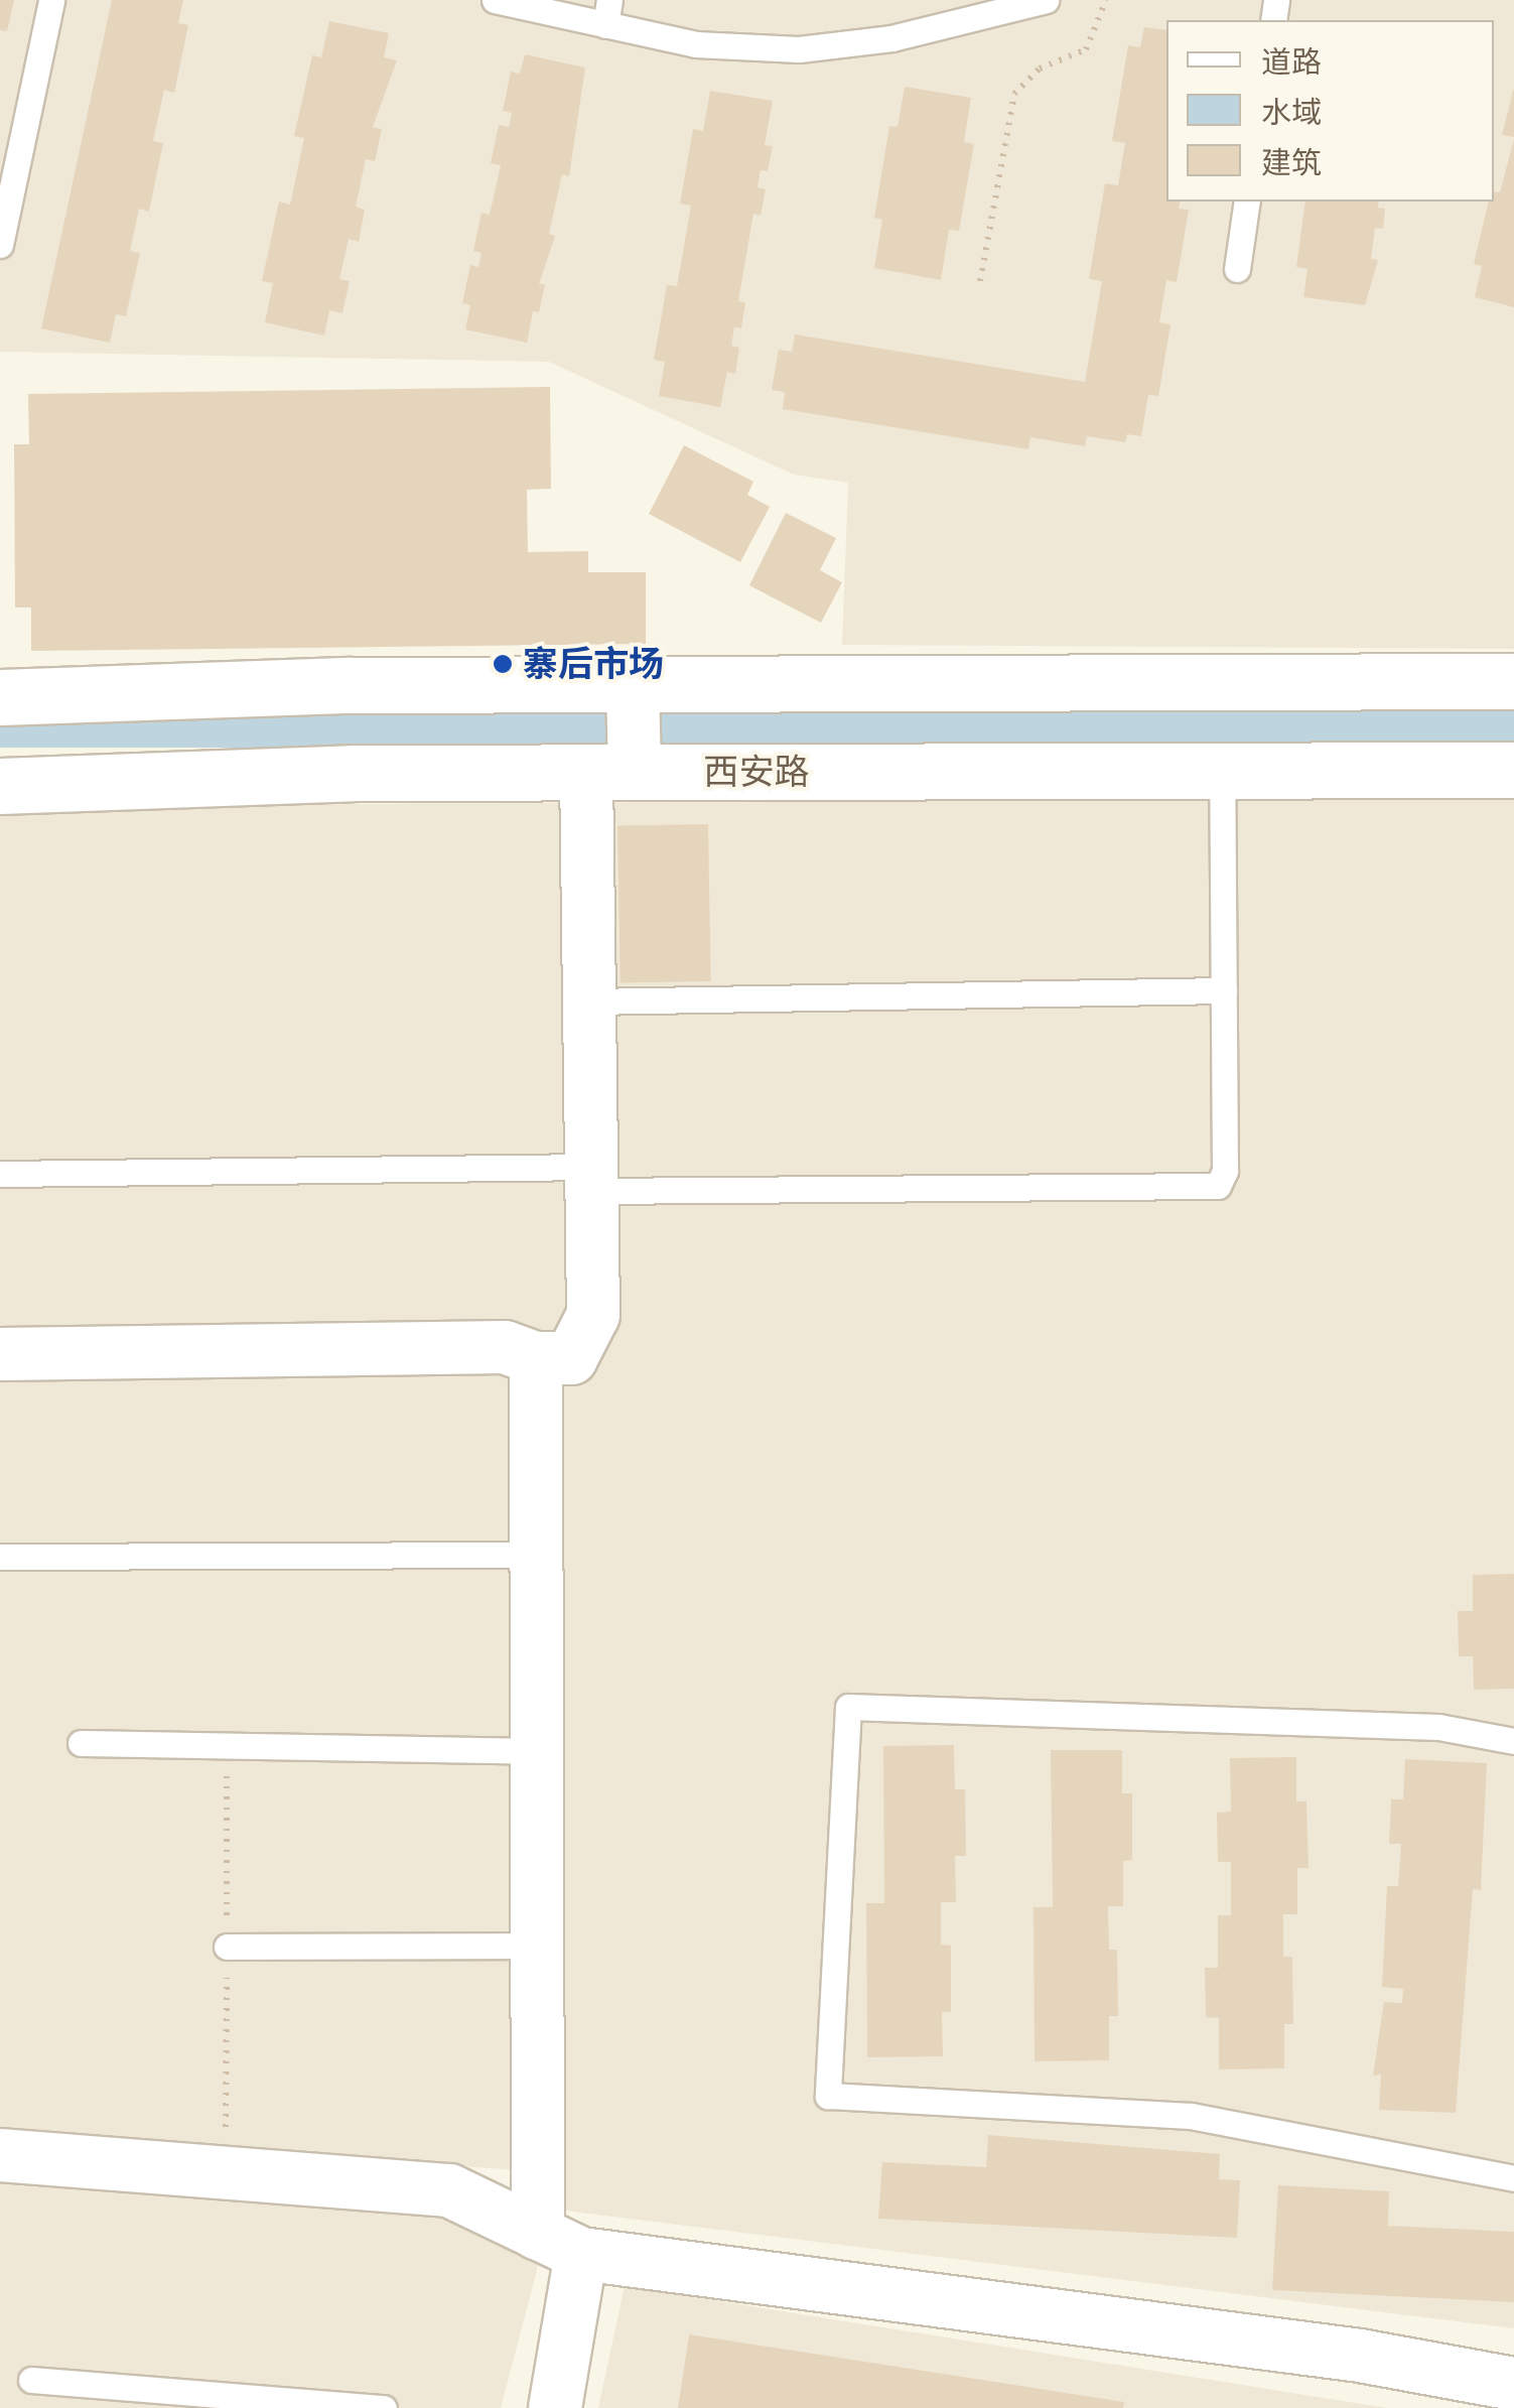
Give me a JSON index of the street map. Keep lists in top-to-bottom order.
{
  "streets": {
    "street": ["西安路"]
  },
  "places": ["寨后市场"],
  "legend": ["道路", "水域", "建筑"]
}
